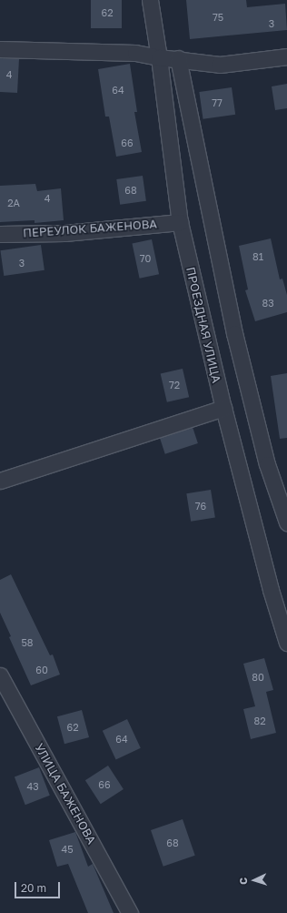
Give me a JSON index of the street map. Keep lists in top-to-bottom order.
{
  "streets": {
    "street": ["ПЕРЕУЛОК БАЖЕНОВА", "ПРОЕЗДНАЯ УЛИЦА", "УЛИЦА БАЖЕНОВА"]
  },
  "crossings": [
    ["ПЕРЕУЛОК БАЖЕНОВА", "ПРОЕЗДНАЯ УЛИЦА"]
  ],
  "house_numbers": [
    "62",
    "75",
    "3",
    "4",
    "64",
    "77",
    "66",
    "68",
    "4",
    "2А",
    "81",
    "70",
    "3",
    "83",
    "72",
    "76",
    "58",
    "60",
    "80",
    "82",
    "62",
    "64",
    "66",
    "43",
    "68",
    "45"
  ],
  "scale_bar": "20 m",
  "north": "left"
}
